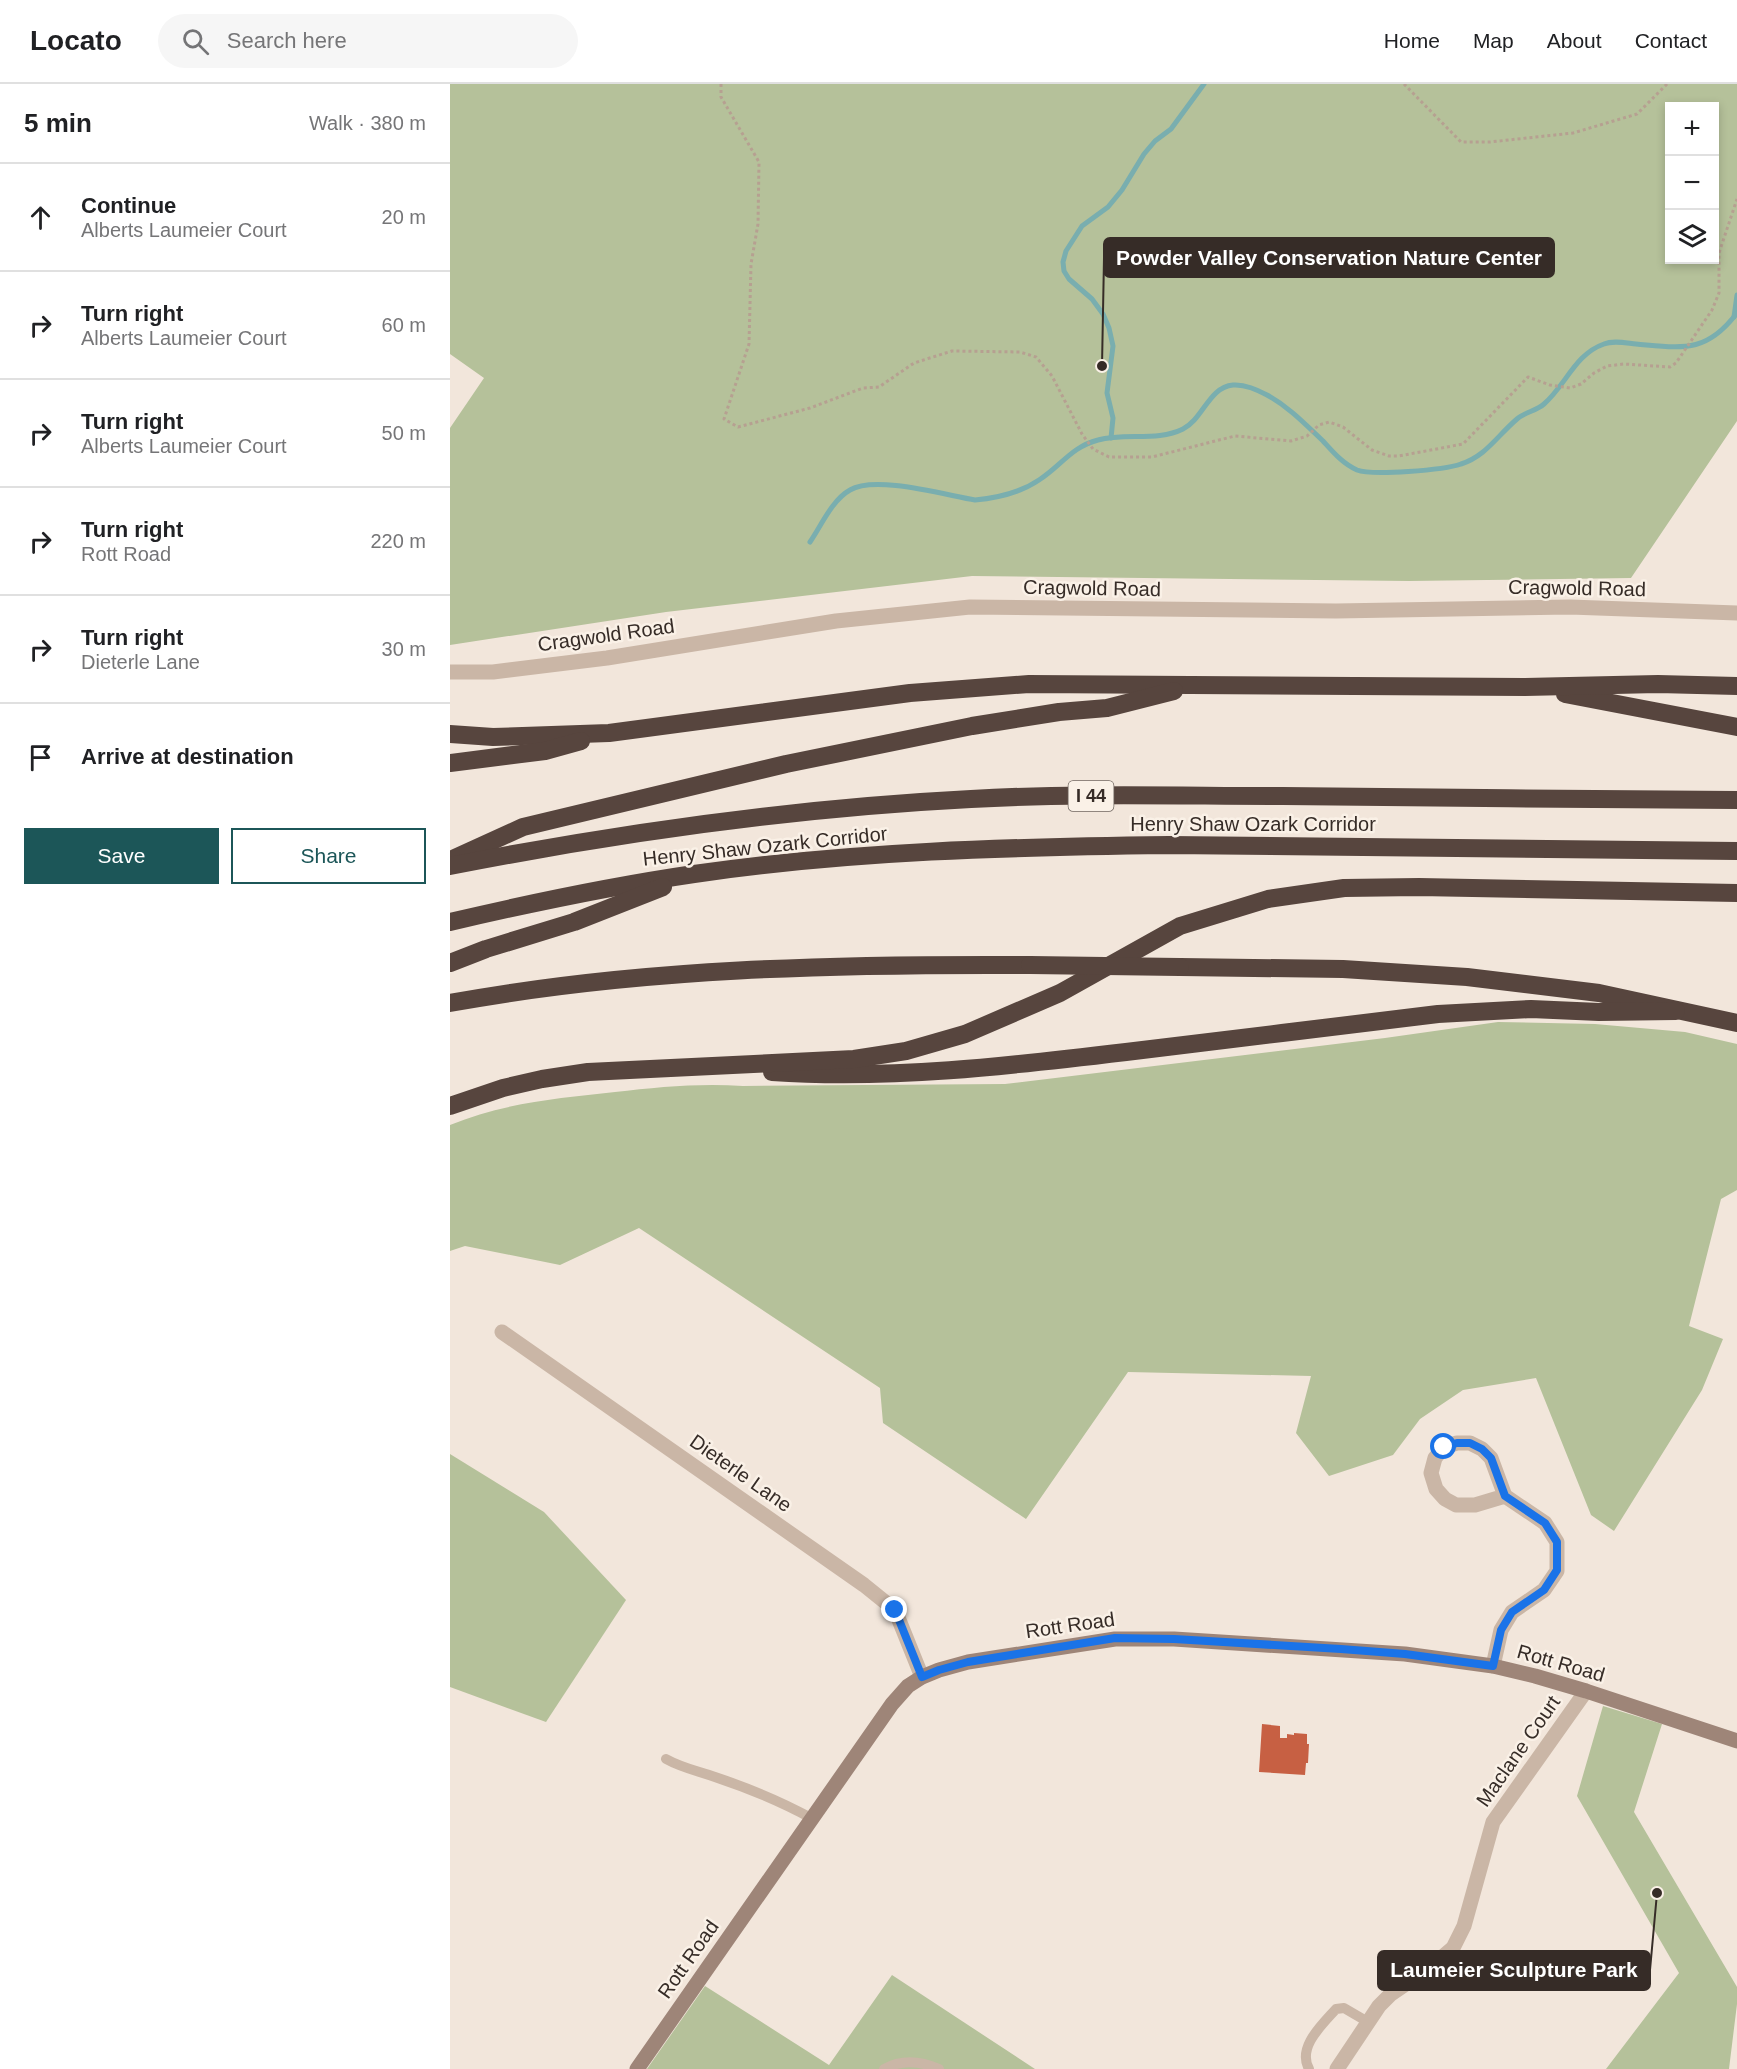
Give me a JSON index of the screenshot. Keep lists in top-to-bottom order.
{
  "streets": {
    "highway": ["I 44", "Henry Shaw Ozark Corridor"],
    "street": [
      "Cragwold Road",
      "Dieterle Lane",
      "Rott Road",
      "Maclane Court"
    ]
  },
  "crossings": [
    ["Dieterle Lane", "Rott Road"],
    ["Rott Road", "Maclane Court"]
  ],
  "places": ["Powder Valley Conservation Nature Center", "Laumeier Sculpture Park"],
  "page": {
    "header": "Locato",
    "search": "Search here",
    "nav": [
      "Home",
      "Map",
      "About",
      "Contact"
    ],
    "heading": ["5 min", "Walk · 380 m"],
    "map_buttons": ["+", "−"],
    "list": [
      ["Continue", "Alberts Laumeier Court", "20 m"],
      ["Turn right", "Alberts Laumeier Court", "60 m"],
      ["Turn right", "Alberts Laumeier Court", "50 m"],
      ["Turn right", "Rott Road", "220 m"],
      ["Turn right", "Dieterle Lane", "30 m"],
      "Arrive at destination"
    ],
    "buttons": ["Save", "Share"]
  }
}
